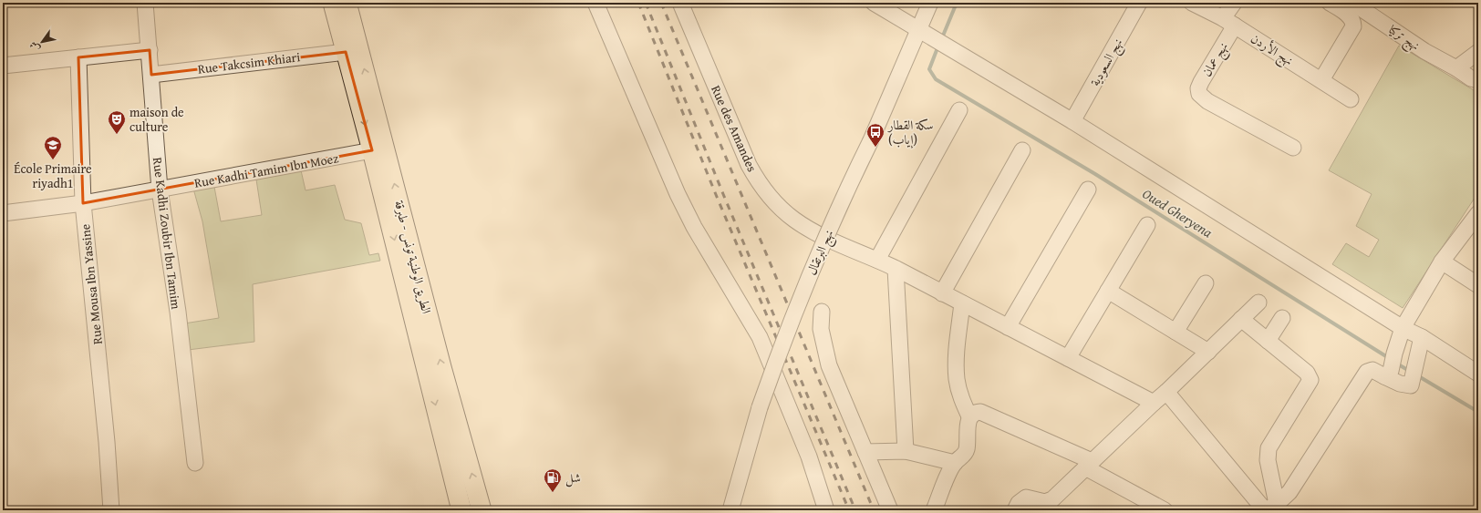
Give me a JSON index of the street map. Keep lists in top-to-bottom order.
{
  "streets": {
    "main road": ["الطريق الوطنية تونس - طبرقة"],
    "street": [
      "نهج تركيا",
      "نهج الأردن",
      "نهج عمان",
      "نهج السعودية",
      "Rue Takcsim Khiari",
      "Rue des Amandes",
      "Rue Kadhi Tamim Ibn Moez",
      "Rue Kadhi Zoubir Ibn Tamim",
      "نهج البرتقال",
      "Rue Mousa Ibn Yassine"
    ]
  },
  "crossings": [
    ["نهج الأردن", "نهج عمان"],
    ["Rue Takcsim Khiari", "Rue Kadhi Zoubir Ibn Tamim"],
    ["Rue Takcsim Khiari", "الطريق الوطنية تونس - طبرقة"],
    ["Rue Kadhi Tamim Ibn Moez", "Rue Kadhi Zoubir Ibn Tamim"],
    ["Rue Kadhi Tamim Ibn Moez", "الطريق الوطنية تونس - طبرقة"],
    ["Rue Kadhi Tamim Ibn Moez", "Rue Mousa Ibn Yassine"]
  ],
  "water": ["Oued Gheryena"],
  "places": {
    "theatre": ["maison de culture"],
    "bus stop": ["سكة القطار (إياب)"],
    "school or university": ["École Primaire riyadh1"],
    "fuel station": ["شل"]
  },
  "north": "bottom left"
}
